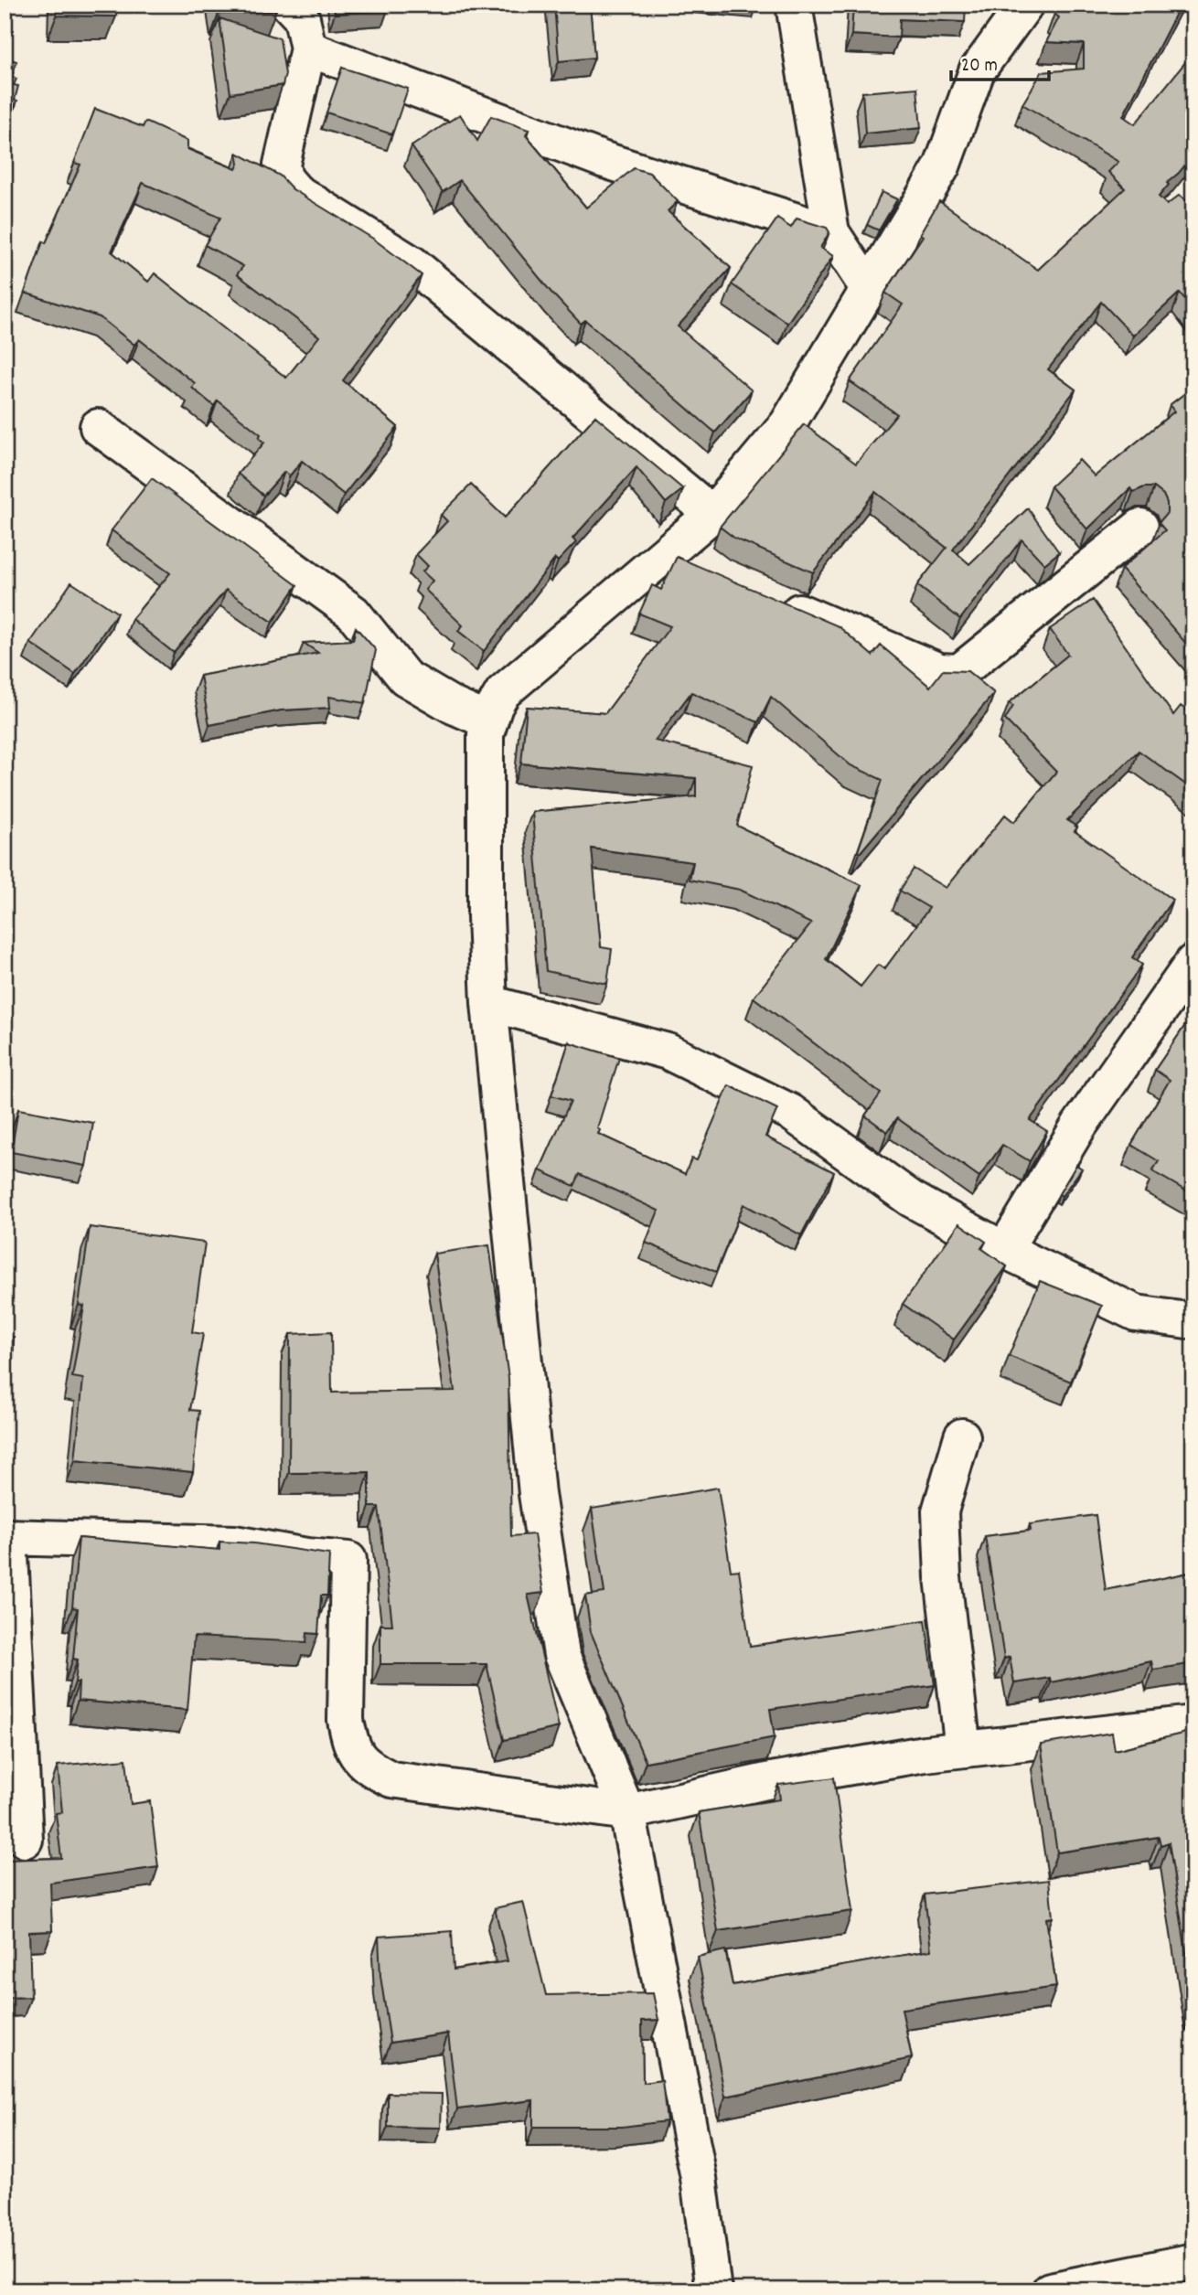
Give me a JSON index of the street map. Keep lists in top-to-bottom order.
{
  "scale_bar": "20 m"
}
